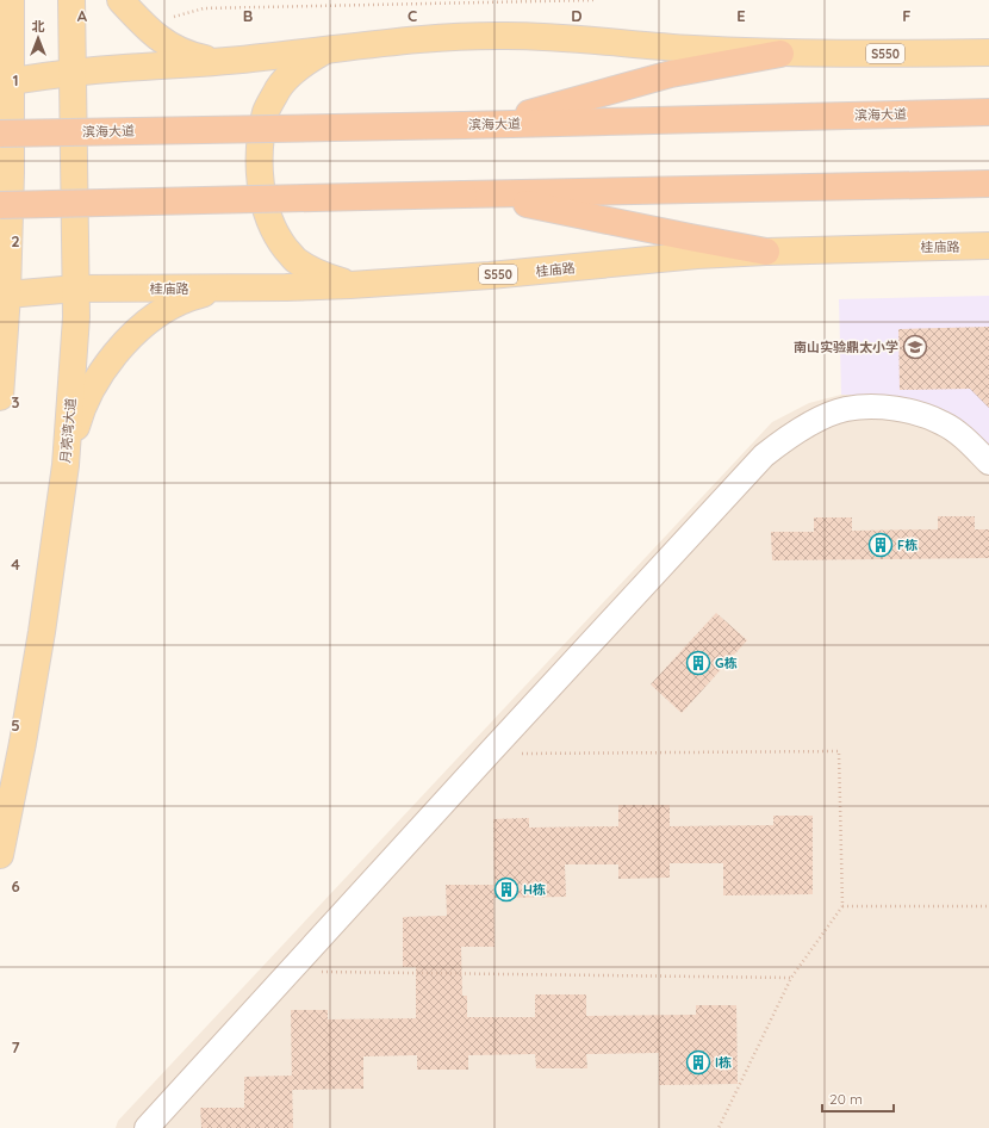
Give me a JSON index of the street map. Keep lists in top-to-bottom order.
{
  "streets": {
    "highway": ["滨海大道"],
    "main road": ["S550", "桂庙路", "月亮湾大道"]
  },
  "crossings": [
    ["S550", "月亮湾大道"],
    ["桂庙路", "月亮湾大道"]
  ],
  "places": {
    "school or university": ["南山实验鼎太小学"],
    "building": [
      "F栋",
      "G栋",
      "H栋",
      "I栋"
    ]
  },
  "scale_bar": "20 m",
  "north": "top",
  "grid": {
    "columns": [
      "A",
      "B",
      "C",
      "D",
      "E",
      "F"
    ],
    "rows": [
      "1",
      "2",
      "3",
      "4",
      "5",
      "6",
      "7"
    ]
  }
}
